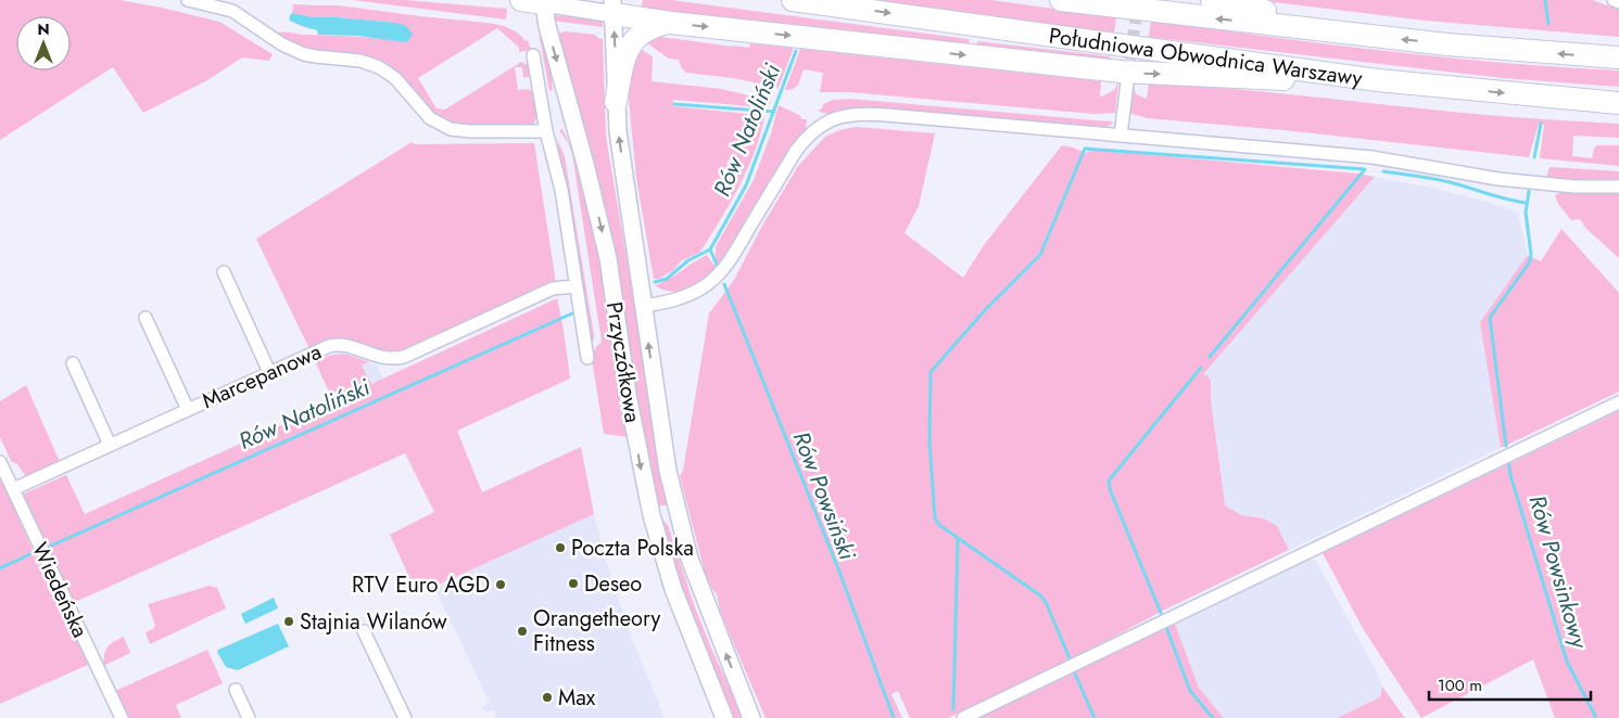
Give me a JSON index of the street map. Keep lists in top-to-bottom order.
{
  "streets": {
    "highway": ["Południowa Obwodnica Warszawy"],
    "main road": ["Przyczółkowa"],
    "street": ["Marcepanowa", "Wiedeńska"]
  },
  "crossings": [
    ["Przyczółkowa", "Marcepanowa"],
    ["Marcepanowa", "Wiedeńska"]
  ],
  "water": ["Rów Natoliński", "Rów Powsiński", "Rów Powsinkowy"],
  "places": [
    "Poczta Polska",
    "Deseo",
    "RTV Euro AGD",
    "Stajnia Wilanów",
    "Orangetheory Fitness",
    "Max"
  ],
  "scale_bar": "100 m",
  "north": "top"
}
